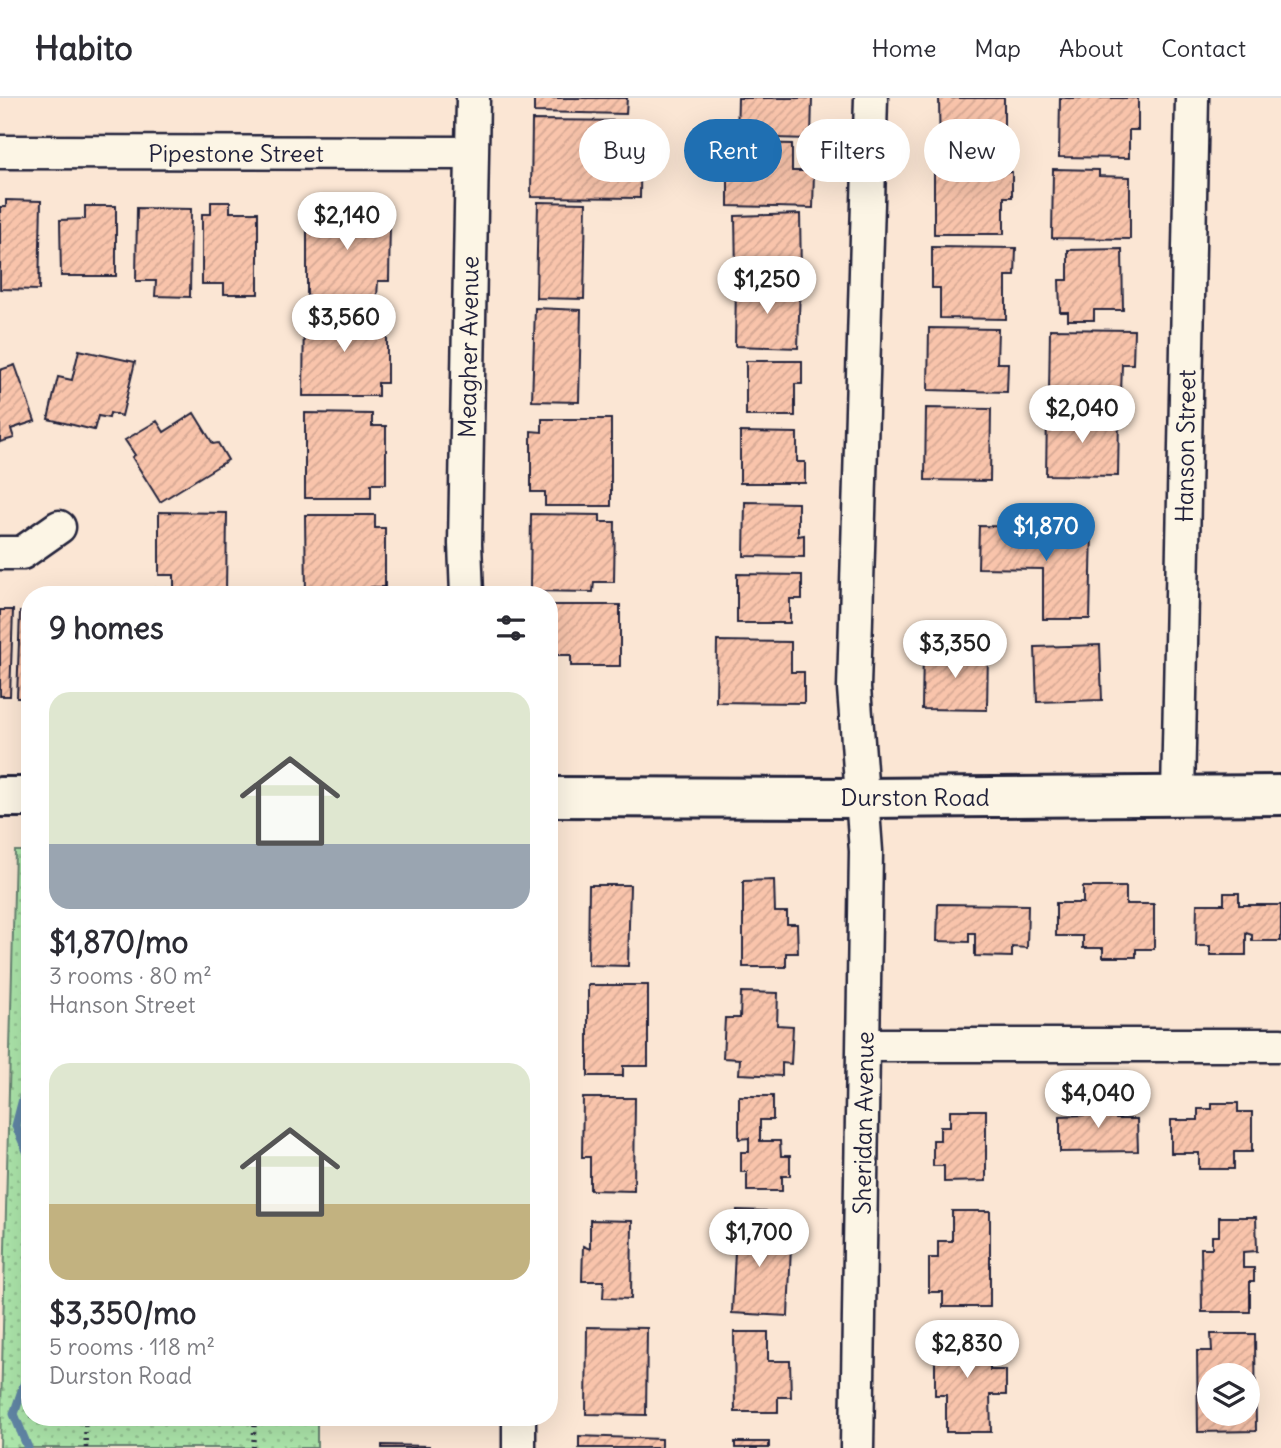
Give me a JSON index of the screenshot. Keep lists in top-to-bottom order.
{
  "streets": {
    "main road": ["Durston Road"],
    "street": [
      "Pipestone Street",
      "Meagher Avenue",
      "Hanson Street",
      "Sheridan Avenue"
    ]
  },
  "crossings": [
    ["Pipestone Street", "Meagher Avenue"],
    ["Hanson Street", "Durston Road"],
    ["Durston Road", "Sheridan Avenue"]
  ],
  "page": {
    "header": "Habito",
    "nav": [
      "Home",
      "Map",
      "About",
      "Contact"
    ],
    "chip": [
      "Buy",
      "Rent",
      "Filters",
      "New"
    ],
    "price": [
      "$2,140",
      "$1,250",
      "$3,560",
      "$2,040",
      "$1,870",
      "$3,350",
      "$4,040",
      "$1,700",
      "$2,830"
    ],
    "heading": "9 homes",
    "list": [
      {
        "name": "$1,870/mo",
        "note": "3 rooms · 80 m² · Hanson Street"
      },
      {
        "name": "$3,350/mo",
        "note": "5 rooms · 118 m² · Durston Road"
      }
    ]
  }
}
